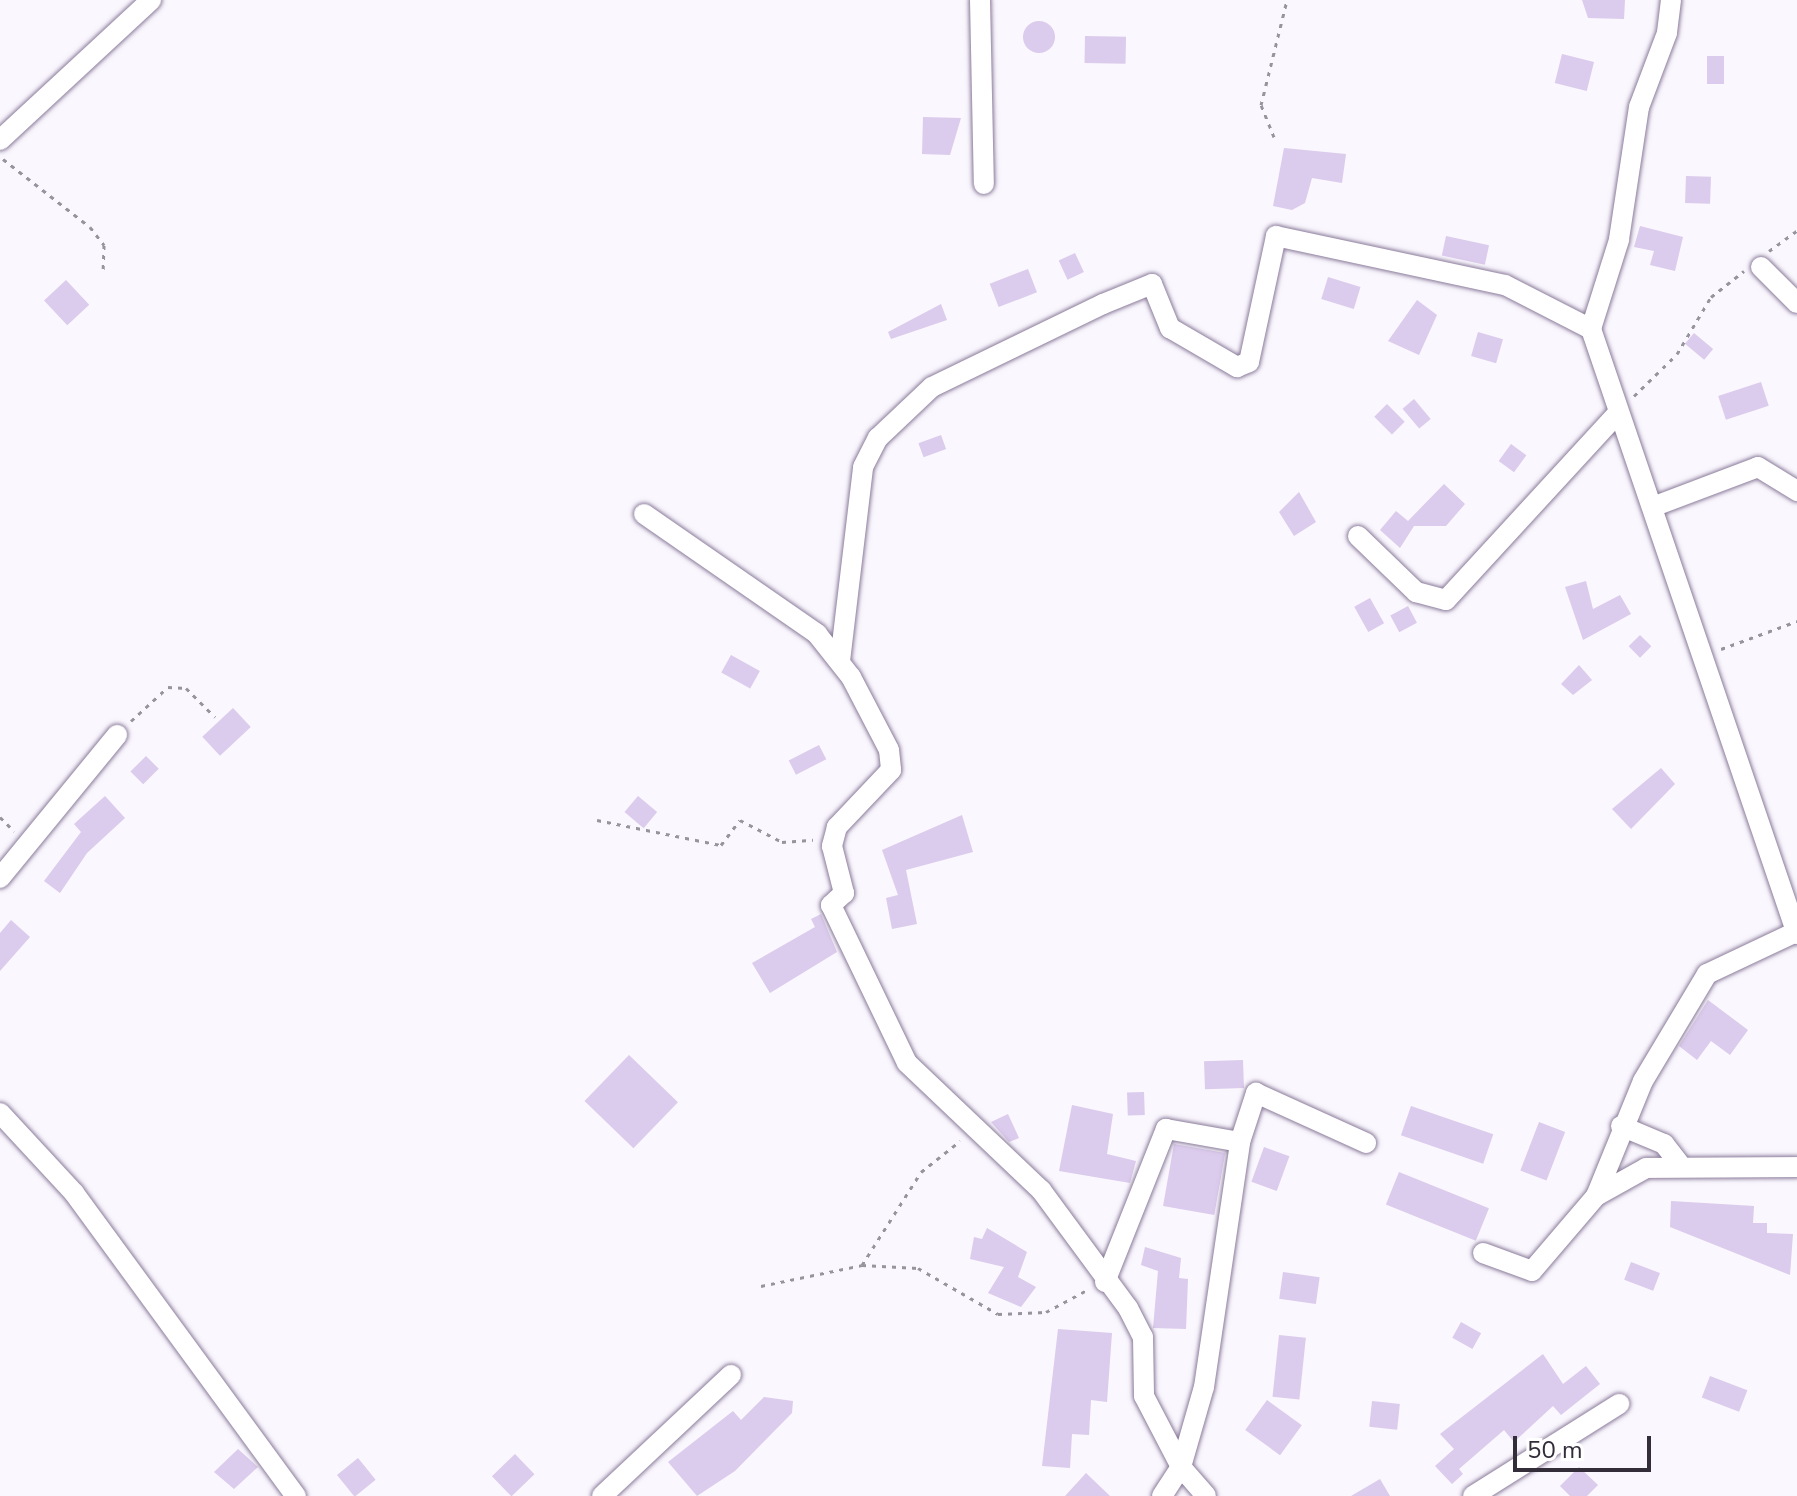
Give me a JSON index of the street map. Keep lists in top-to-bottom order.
{
  "scale_bar": "50 m"
}
